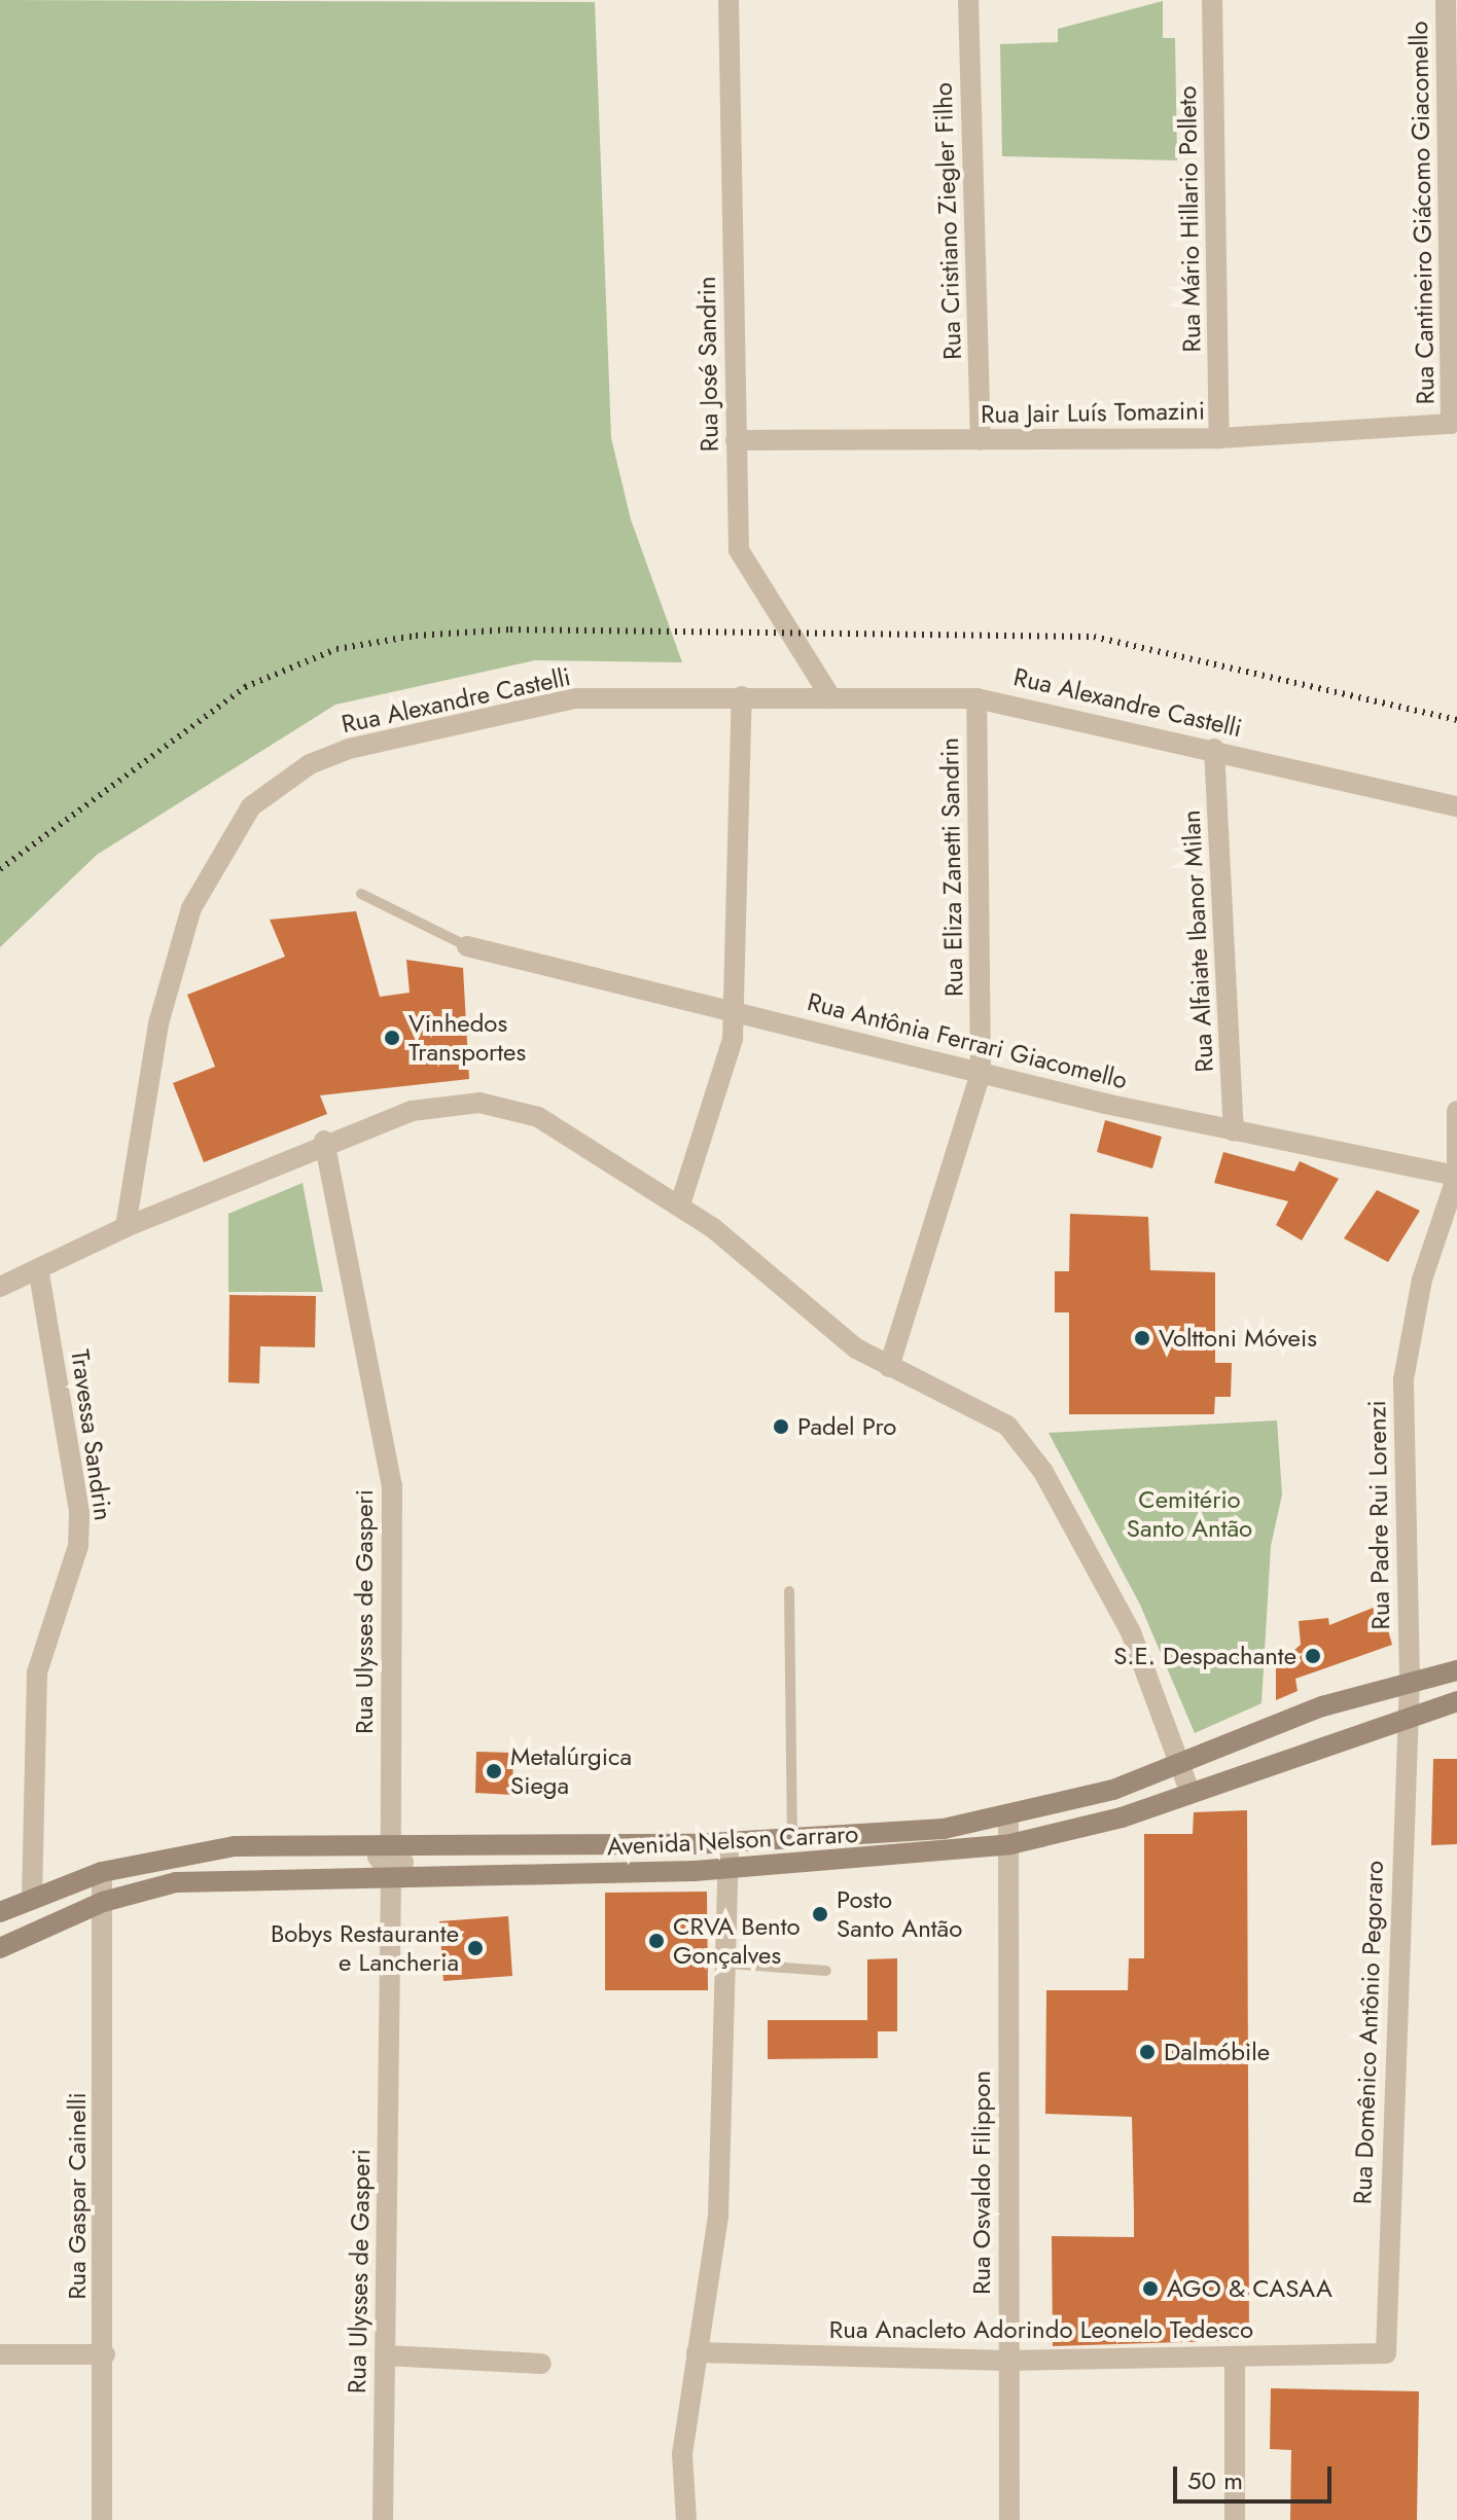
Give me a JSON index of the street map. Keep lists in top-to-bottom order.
{
  "streets": {
    "main road": ["Avenida Nelson Carraro"],
    "street": [
      "Rua Cantineiro Giácomo Giacomello",
      "Rua Mário Hillario Polleto",
      "Rua Cristiano Ziegler Filho",
      "Rua José Sandrin",
      "Rua Jair Luís Tomazini",
      "Rua Alexandre Castelli",
      "Rua Eliza Zanetti Sandrin",
      "Rua Alfaiate Ibanor Milan",
      "Rua Antônia Ferrari Giacomello",
      "Travessa Sandrin",
      "Rua Padre Rui Lorenzi",
      "Rua Ulysses de Gasperi",
      "Rua Domênico Antônio Pegoraro",
      "Rua Osvaldo Filippon",
      "Rua Gaspar Cainelli",
      "Rua Anacleto Adorindo Leonelo Tedesco"
    ]
  },
  "crossings": [
    ["Rua Cantineiro Giácomo Giacomello", "Rua Jair Luís Tomazini"],
    ["Rua Mário Hillario Polleto", "Rua Jair Luís Tomazini"],
    ["Rua Cristiano Ziegler Filho", "Rua Jair Luís Tomazini"],
    ["Rua José Sandrin", "Rua Jair Luís Tomazini"],
    ["Rua José Sandrin", "Rua Alexandre Castelli"],
    ["Rua Alexandre Castelli", "Rua Eliza Zanetti Sandrin"],
    ["Rua Alexandre Castelli", "Rua Alfaiate Ibanor Milan"],
    ["Rua Eliza Zanetti Sandrin", "Rua Antônia Ferrari Giacomello"],
    ["Rua Alfaiate Ibanor Milan", "Rua Antônia Ferrari Giacomello"],
    ["Rua Antônia Ferrari Giacomello", "Rua Padre Rui Lorenzi"],
    ["Travessa Sandrin", "Avenida Nelson Carraro"],
    ["Rua Padre Rui Lorenzi", "Avenida Nelson Carraro"],
    ["Rua Padre Rui Lorenzi", "Rua Domênico Antônio Pegoraro"],
    ["Rua Ulysses de Gasperi", "Avenida Nelson Carraro"],
    ["Avenida Nelson Carraro", "Rua Domênico Antônio Pegoraro"],
    ["Avenida Nelson Carraro", "Rua Osvaldo Filippon"],
    ["Avenida Nelson Carraro", "Rua Gaspar Cainelli"],
    ["Rua Domênico Antônio Pegoraro", "Rua Anacleto Adorindo Leonelo Tedesco"],
    ["Rua Osvaldo Filippon", "Rua Anacleto Adorindo Leonelo Tedesco"]
  ],
  "parks": ["Cemitério Santo Antão"],
  "places": [
    "Vinhedos Transportes",
    "Volttoni Móveis",
    "Padel Pro",
    "S.E. Despachante",
    "Metalúrgica Siega",
    "Posto Santo Antão",
    "CRVA Bento Gonçalves",
    "Bobys Restaurante e Lancheria",
    "Dalmóbile",
    "AGO & CASAA"
  ],
  "scale_bar": "50 m"
}
